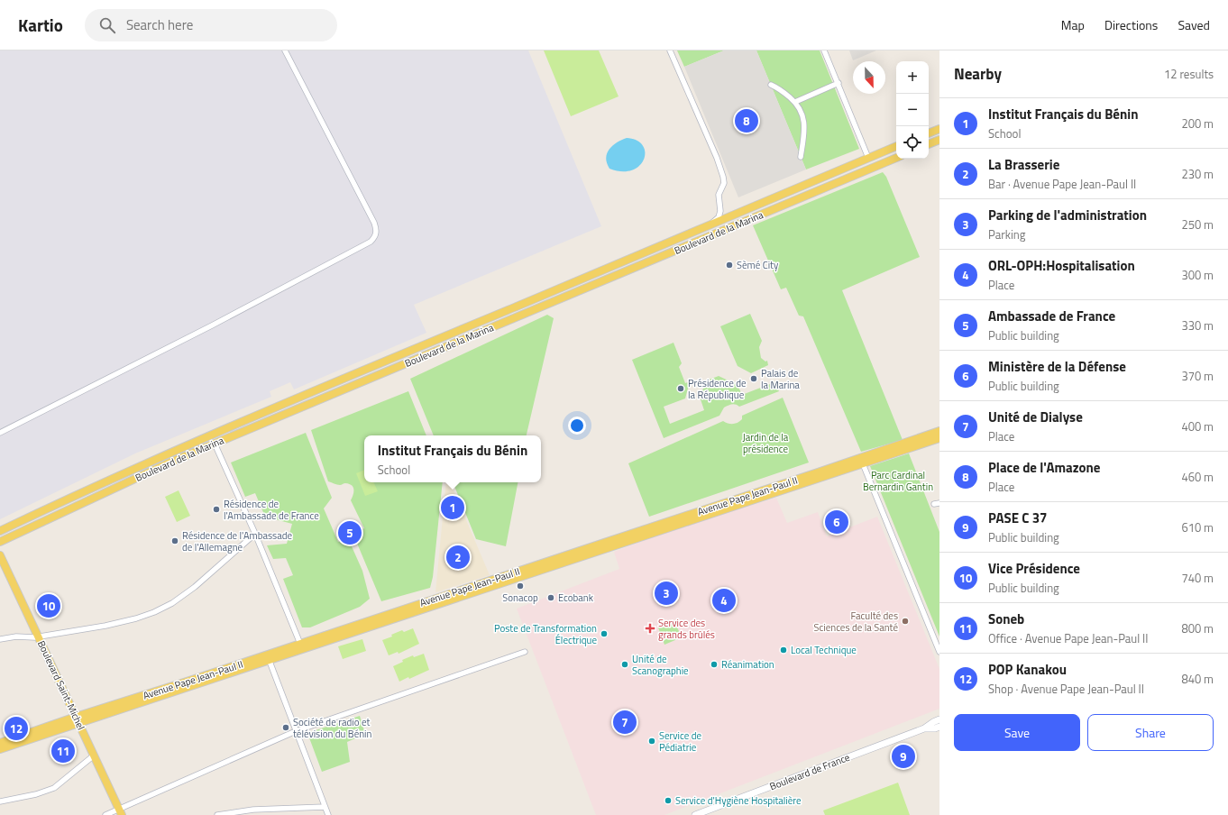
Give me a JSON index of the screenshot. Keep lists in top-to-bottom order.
{
  "streets": {
    "main road": ["Boulevard de la Marina", "Avenue Pape Jean-Paul II", "Boulevard Saint-Michel"],
    "street": ["Boulevard de France"]
  },
  "crossings": [
    ["Avenue Pape Jean-Paul II", "Boulevard Saint-Michel"]
  ],
  "parks": ["Jardin de la présidence", "Parc Cardinal Bernardin Gantin"],
  "places": {
    "other": [
      "Sèmé City",
      "Palais de la Marina",
      "Présidence de la République",
      "Résidence de l'Ambassade de France",
      "Résidence de l'Ambassade de l'Allemagne",
      "Sonacop",
      "Ecobank",
      "Faculté des Sciences de la Santé",
      "Poste de Transformation Électrique",
      "Local Technique",
      "Unité de Scanographie",
      "Réanimation",
      "Société de radio et télévision du Bénin",
      "Service de Pédiatrie",
      "Service d'Hygiène Hospitalière"
    ],
    "health": ["Service des grands brûlés"]
  },
  "north": "bottom",
  "page": {
    "header": "Kartio",
    "search": "Search here",
    "nav": ["Map", "Directions", "Saved"],
    "heading": ["Nearby", "12 results"],
    "map_buttons": ["+", "−"],
    "list": [
      {
        "mark": "1",
        "name": "Institut Français du Bénin",
        "note": "School",
        "value": "200 m"
      },
      {
        "mark": "2",
        "name": "La Brasserie",
        "note": "Bar · Avenue Pape Jean-Paul II",
        "value": "230 m"
      },
      {
        "mark": "3",
        "name": "Parking de l'administration",
        "note": "Parking",
        "value": "250 m"
      },
      {
        "mark": "4",
        "name": "ORL-OPH:Hospitalisation",
        "note": "Place",
        "value": "300 m"
      },
      {
        "mark": "5",
        "name": "Ambassade de France",
        "note": "Public building",
        "value": "330 m"
      },
      {
        "mark": "6",
        "name": "Ministère de la Défense",
        "note": "Public building",
        "value": "370 m"
      },
      {
        "mark": "7",
        "name": "Unité de Dialyse",
        "note": "Place",
        "value": "400 m"
      },
      {
        "mark": "8",
        "name": "Place de l'Amazone",
        "note": "Place",
        "value": "460 m"
      },
      {
        "mark": "9",
        "name": "PASE C 37",
        "note": "Public building",
        "value": "610 m"
      },
      {
        "mark": "10",
        "name": "Vice Présidence",
        "note": "Public building",
        "value": "740 m"
      },
      {
        "mark": "11",
        "name": "Soneb",
        "note": "Office · Avenue Pape Jean-Paul II",
        "value": "800 m"
      },
      {
        "mark": "12",
        "name": "POP Kanakou",
        "note": "Shop · Avenue Pape Jean-Paul II",
        "value": "840 m"
      }
    ],
    "pins": [
      "8",
      "1",
      "6",
      "5",
      "2",
      "3",
      "4",
      "10",
      "7",
      "12",
      "11",
      "9"
    ],
    "popup": ["Institut Français du Bénin", "School"],
    "buttons": ["Save", "Share"]
  }
}
